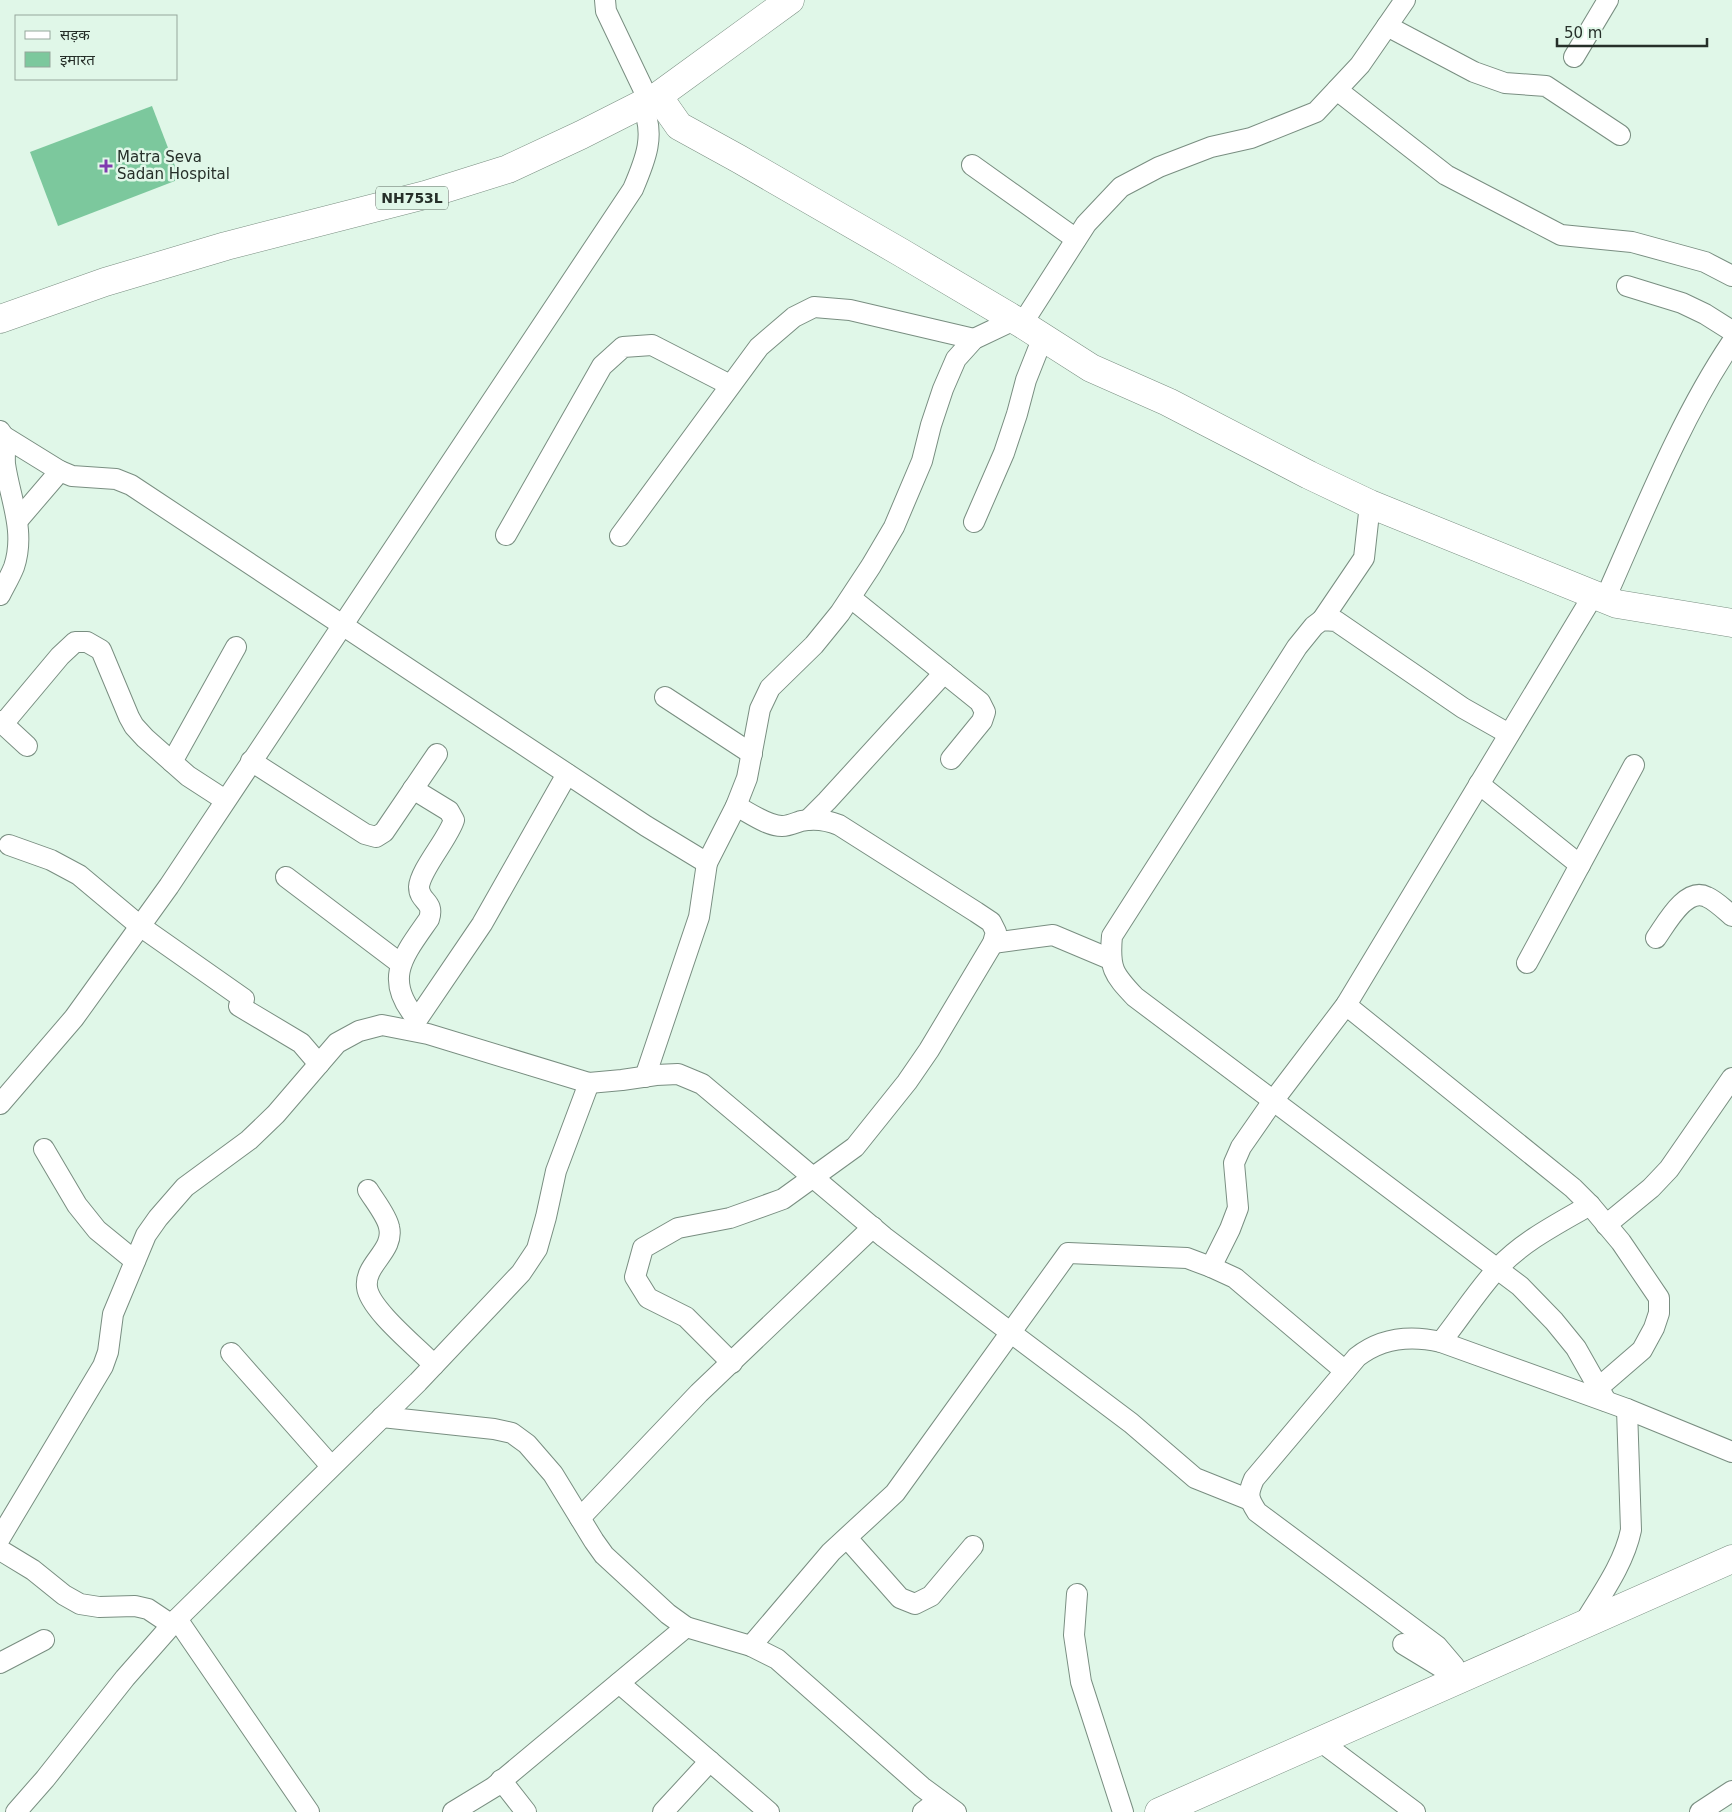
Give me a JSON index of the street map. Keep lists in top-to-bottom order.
{
  "streets": {
    "main road": ["NH753L"]
  },
  "places": {
    "health": ["Matra Seva Sadan Hospital"]
  },
  "legend": ["सड़क", "इमारत"],
  "scale_bar": "50 m"
}
